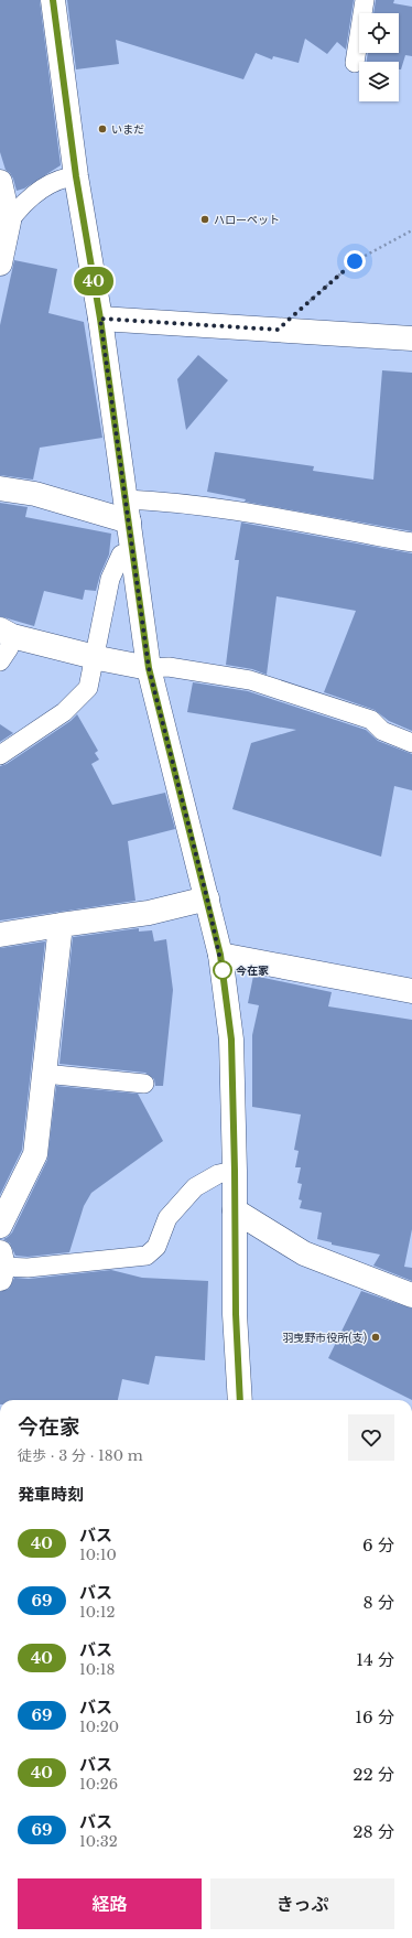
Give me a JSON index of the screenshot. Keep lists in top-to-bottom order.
{
  "places": [
    "いまだ",
    "ハローペット",
    "今在家",
    "羽曳野市役所(支)"
  ],
  "lines": ["bus line 40"],
  "page": {
    "on_map": "40",
    "heading": [
      ["今在家", "徒歩 · 3 分 · 180 m"],
      "発車時刻"
    ],
    "list": [
      {
        "mark": "40",
        "name": "バス",
        "note": "10:10",
        "value": "6 分"
      },
      {
        "mark": "69",
        "name": "バス",
        "note": "10:12",
        "value": "8 分"
      },
      {
        "mark": "40",
        "name": "バス",
        "note": "10:18",
        "value": "14 分"
      },
      {
        "mark": "69",
        "name": "バス",
        "note": "10:20",
        "value": "16 分"
      },
      {
        "mark": "40",
        "name": "バス",
        "note": "10:26",
        "value": "22 分"
      },
      {
        "mark": "69",
        "name": "バス",
        "note": "10:32",
        "value": "28 分"
      }
    ],
    "buttons": ["経路", "きっぷ"]
  }
}
